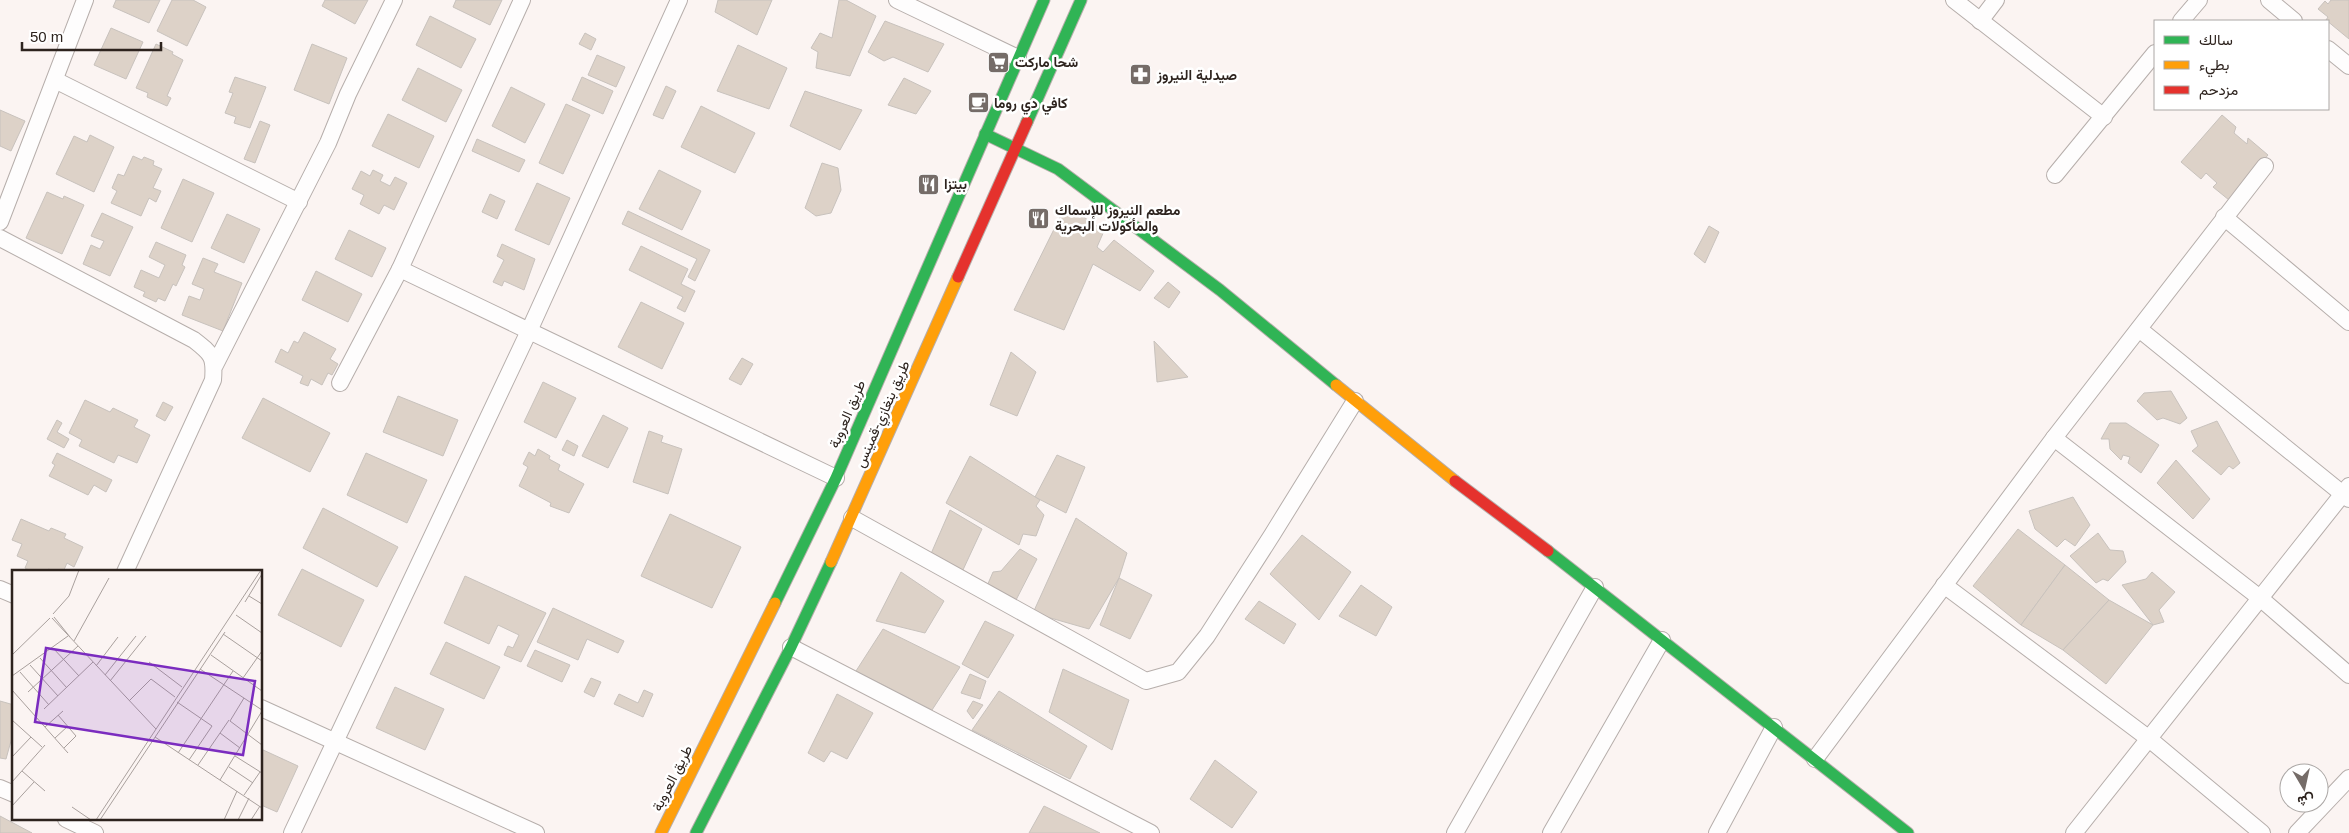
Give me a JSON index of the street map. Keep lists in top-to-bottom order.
{
  "streets": {
    "main road": ["طريق العروبة", "طريق بنغازي-قمينس"]
  },
  "places": {
    "supermarket": ["شحا ماركت"],
    "pharmacy": ["صيدلية النيروز"],
    "cafe": ["كافي دي روما"],
    "restaurant": ["بيتزا", "مطعم النيروز للإسماك والمأكولات البحرية"]
  },
  "legend": ["سالك", "بطيء", "مزدحم"],
  "scale_bar": "50 m",
  "north": "bottom"
}
